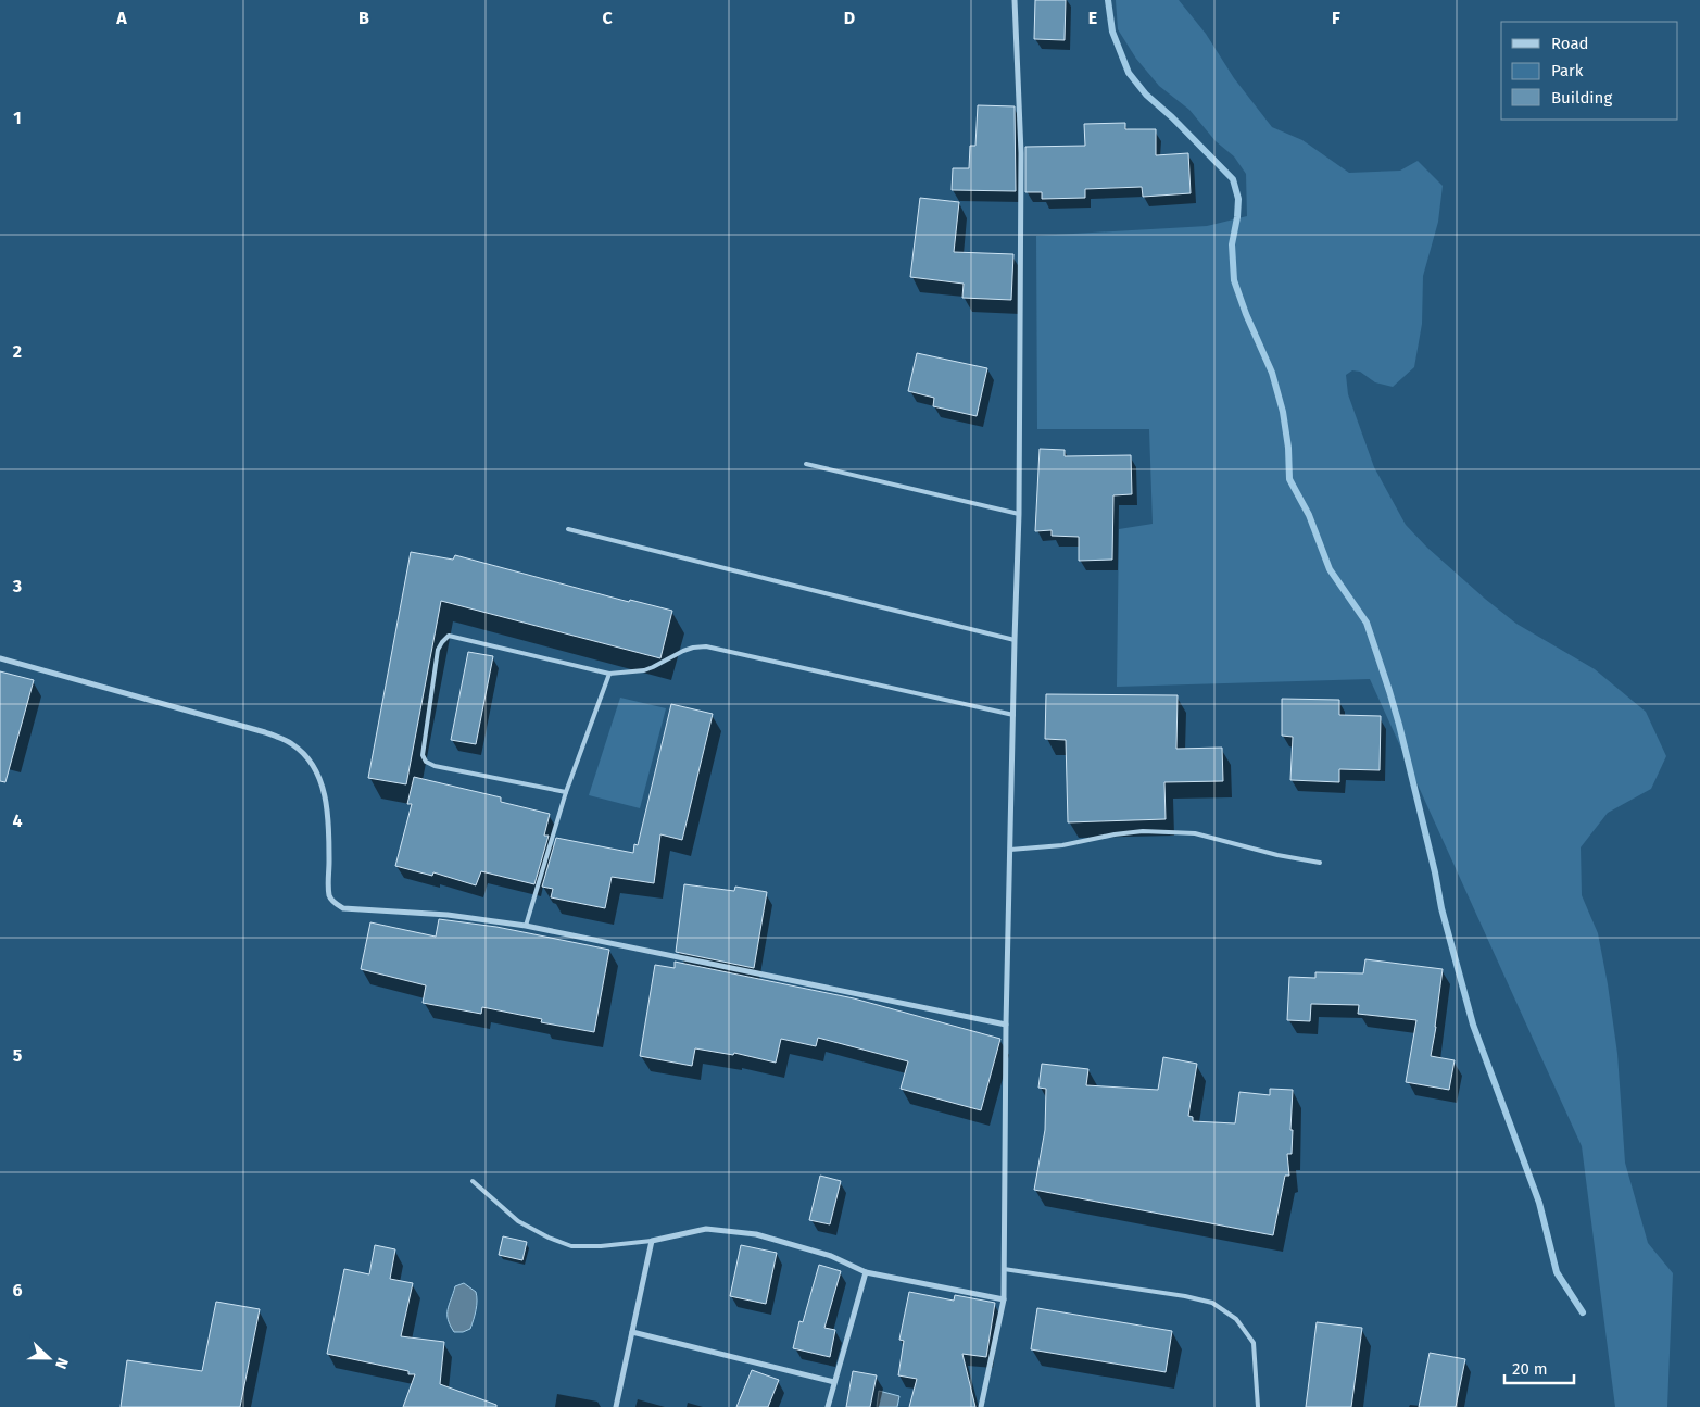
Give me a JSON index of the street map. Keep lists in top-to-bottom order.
{
  "legend": ["Road", "Park", "Building"],
  "scale_bar": "20 m",
  "north": "right",
  "grid": {
    "columns": [
      "A",
      "B",
      "C",
      "D",
      "E",
      "F"
    ],
    "rows": [
      "1",
      "2",
      "3",
      "4",
      "5",
      "6"
    ]
  }
}
